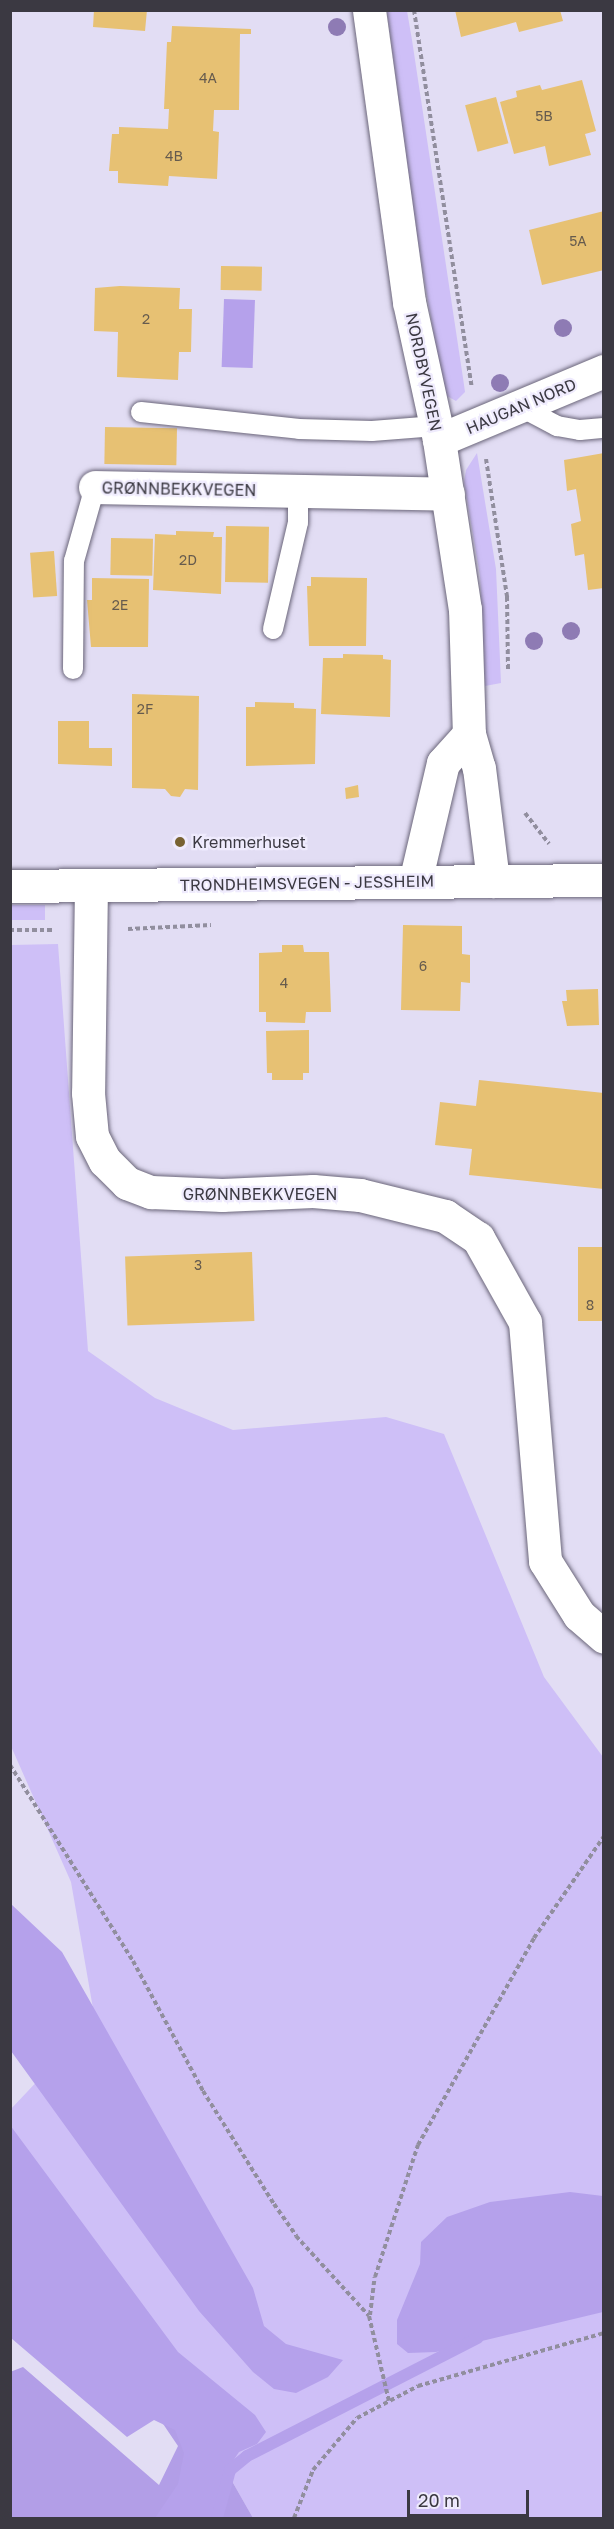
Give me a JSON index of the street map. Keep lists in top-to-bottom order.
{
  "streets": {
    "street": [
      "NORDBYVEGEN",
      "HAUGAN NORD",
      "GRØNNBEKKVEGEN",
      "TRONDHEIMSVEGEN - JESSHEIM"
    ]
  },
  "crossings": [
    ["NORDBYVEGEN", "HAUGAN NORD"],
    ["NORDBYVEGEN", "GRØNNBEKKVEGEN"],
    ["NORDBYVEGEN", "TRONDHEIMSVEGEN - JESSHEIM"],
    ["GRØNNBEKKVEGEN", "TRONDHEIMSVEGEN - JESSHEIM"]
  ],
  "places": ["Kremmerhuset"],
  "house_numbers": [
    "4A",
    "5B",
    "4B",
    "5A",
    "2",
    "2D",
    "2E",
    "2F",
    "6",
    "4",
    "3",
    "8"
  ],
  "scale_bar": "20 m"
}
